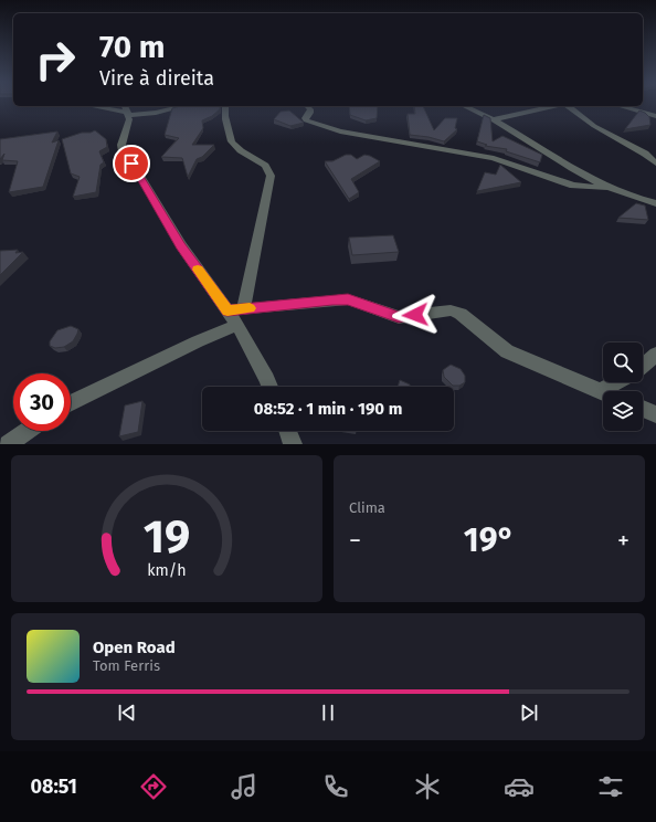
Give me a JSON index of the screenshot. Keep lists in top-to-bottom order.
{
  "page": {
    "turn": ["70 m", "Vire à direita"],
    "limit": "30",
    "trip": "08:52 · 1 min · 190 m",
    "tile": "Clima",
    "heat": ["−", "19°", "+"],
    "song": ["Open Road", "Tom Ferris"],
    "tabs": "08:51",
    "gauge": ["19", "km/h"]
  }
}
